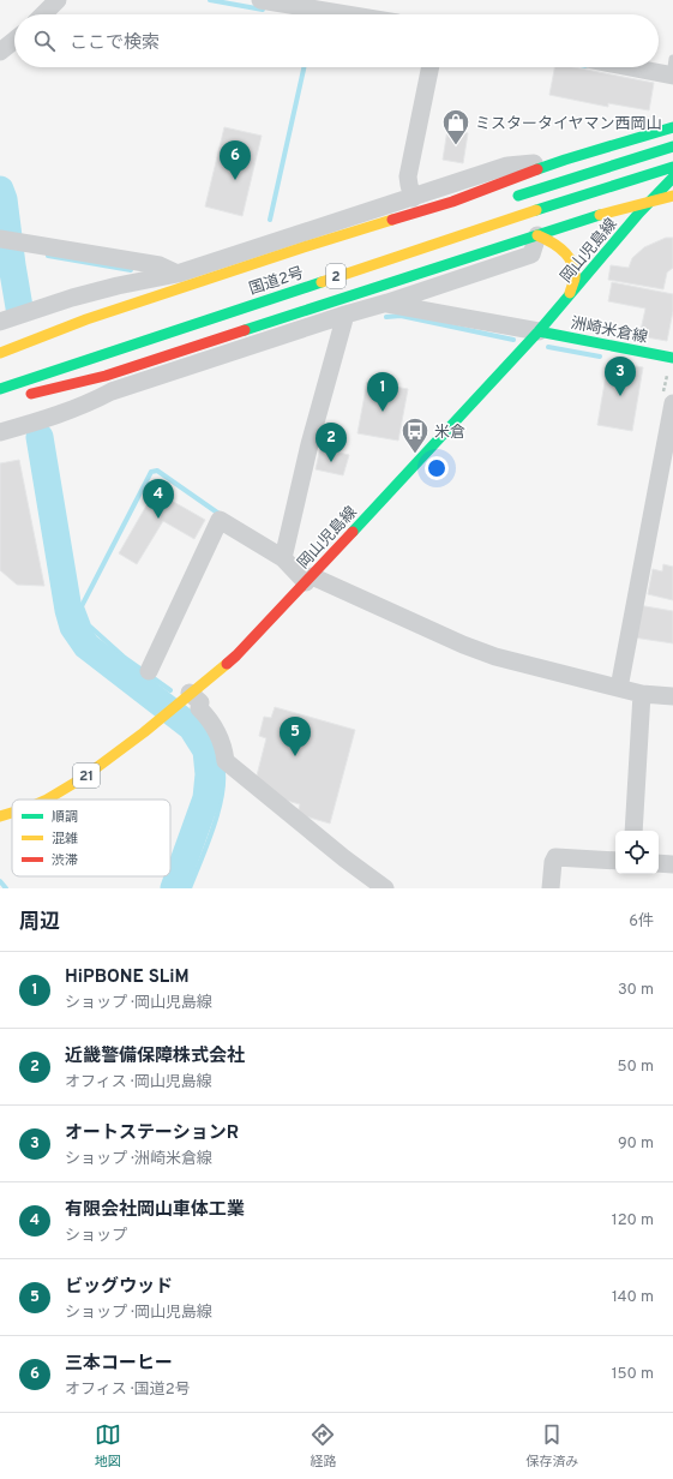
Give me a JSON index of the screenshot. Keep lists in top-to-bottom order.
{
  "streets": {
    "main road": [
      "岡山児島線",
      "2",
      "国道2号",
      "洲崎米倉線",
      "21"
    ]
  },
  "crossings": [
    ["岡山児島線", "洲崎米倉線"]
  ],
  "places": {
    "shop": ["ミスタータイヤマン西岡山"],
    "bus stop": ["米倉"]
  },
  "legend": ["順調", "混雑", "渋滞"],
  "page": {
    "search": "ここで検索",
    "pins": [
      "6",
      "3",
      "1",
      "2",
      "4",
      "5"
    ],
    "heading": ["周辺", "6件"],
    "list": [
      {
        "mark": "1",
        "name": "HiPBONE SLiM",
        "note": "ショップ · 岡山児島線",
        "value": "30 m"
      },
      {
        "mark": "2",
        "name": "近畿警備保障株式会社",
        "note": "オフィス · 岡山児島線",
        "value": "50 m"
      },
      {
        "mark": "3",
        "name": "オートステーションR",
        "note": "ショップ · 洲崎米倉線",
        "value": "90 m"
      },
      {
        "mark": "4",
        "name": "有限会社岡山車体工業",
        "note": "ショップ",
        "value": "120 m"
      },
      {
        "mark": "5",
        "name": "ビッグウッド",
        "note": "ショップ · 岡山児島線",
        "value": "140 m"
      },
      {
        "mark": "6",
        "name": "三本コーヒー",
        "note": "オフィス · 国道2号",
        "value": "150 m"
      }
    ],
    "nav": ["地図", "経路", "保存済み"]
  }
}
